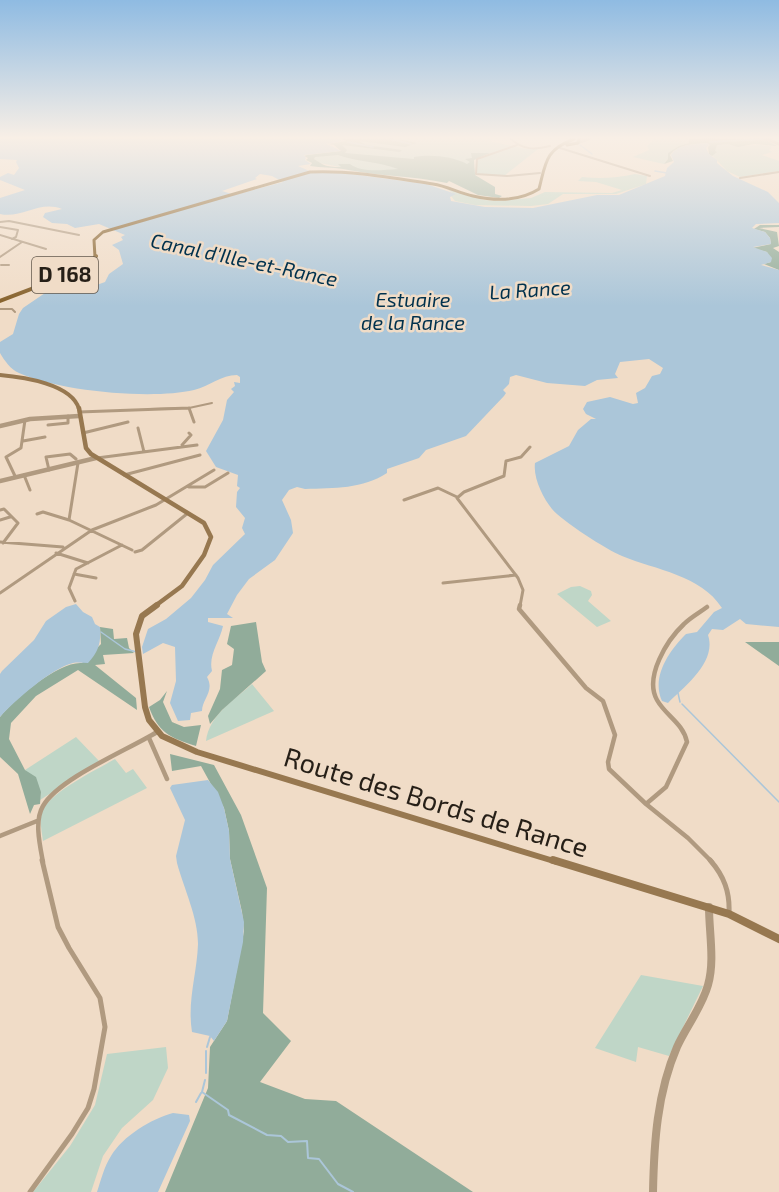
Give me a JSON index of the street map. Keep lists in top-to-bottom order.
{
  "streets": {
    "main road": ["D 168", "Route des Bords de Rance"]
  },
  "water": ["Canal d'Ille-et-Rance", "La Rance", "Estuaire de la Rance"]
}
